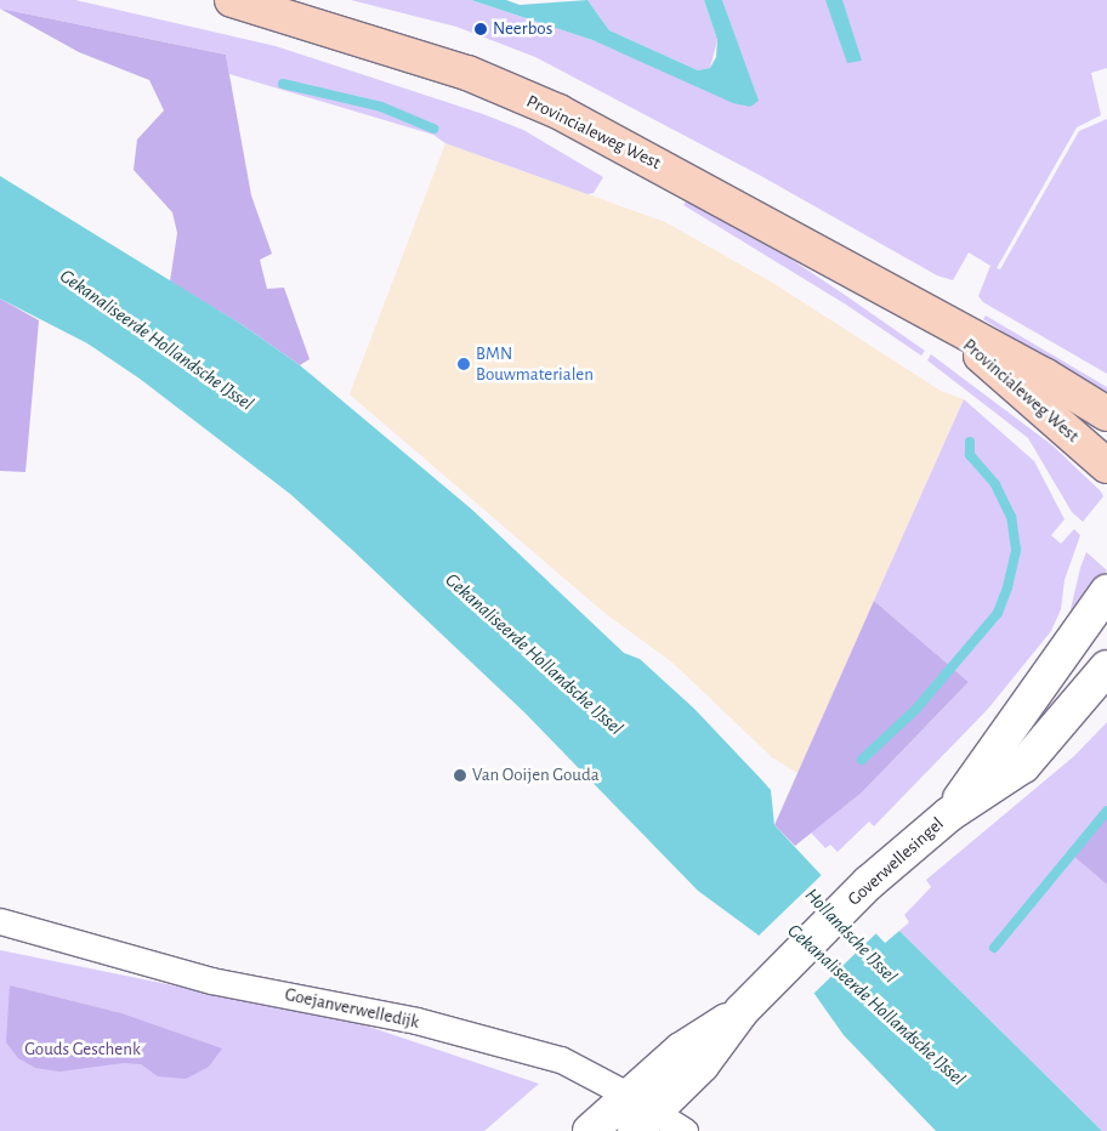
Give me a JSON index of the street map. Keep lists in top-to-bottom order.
{
  "streets": {
    "main road": ["Provincialeweg West", "Goverwellesingel"],
    "street": ["Goejanverwelledijk"]
  },
  "crossings": [
    ["Goverwellesingel", "Goejanverwelledijk"]
  ],
  "water": ["Gekanaliseerde Hollandsche IJssel", "Hollandsche IJssel"],
  "parks": ["Gouds Geschenk"],
  "places": ["Neerbos", "BMN Bouwmaterialen", "Van Ooijen Gouda"]
}
